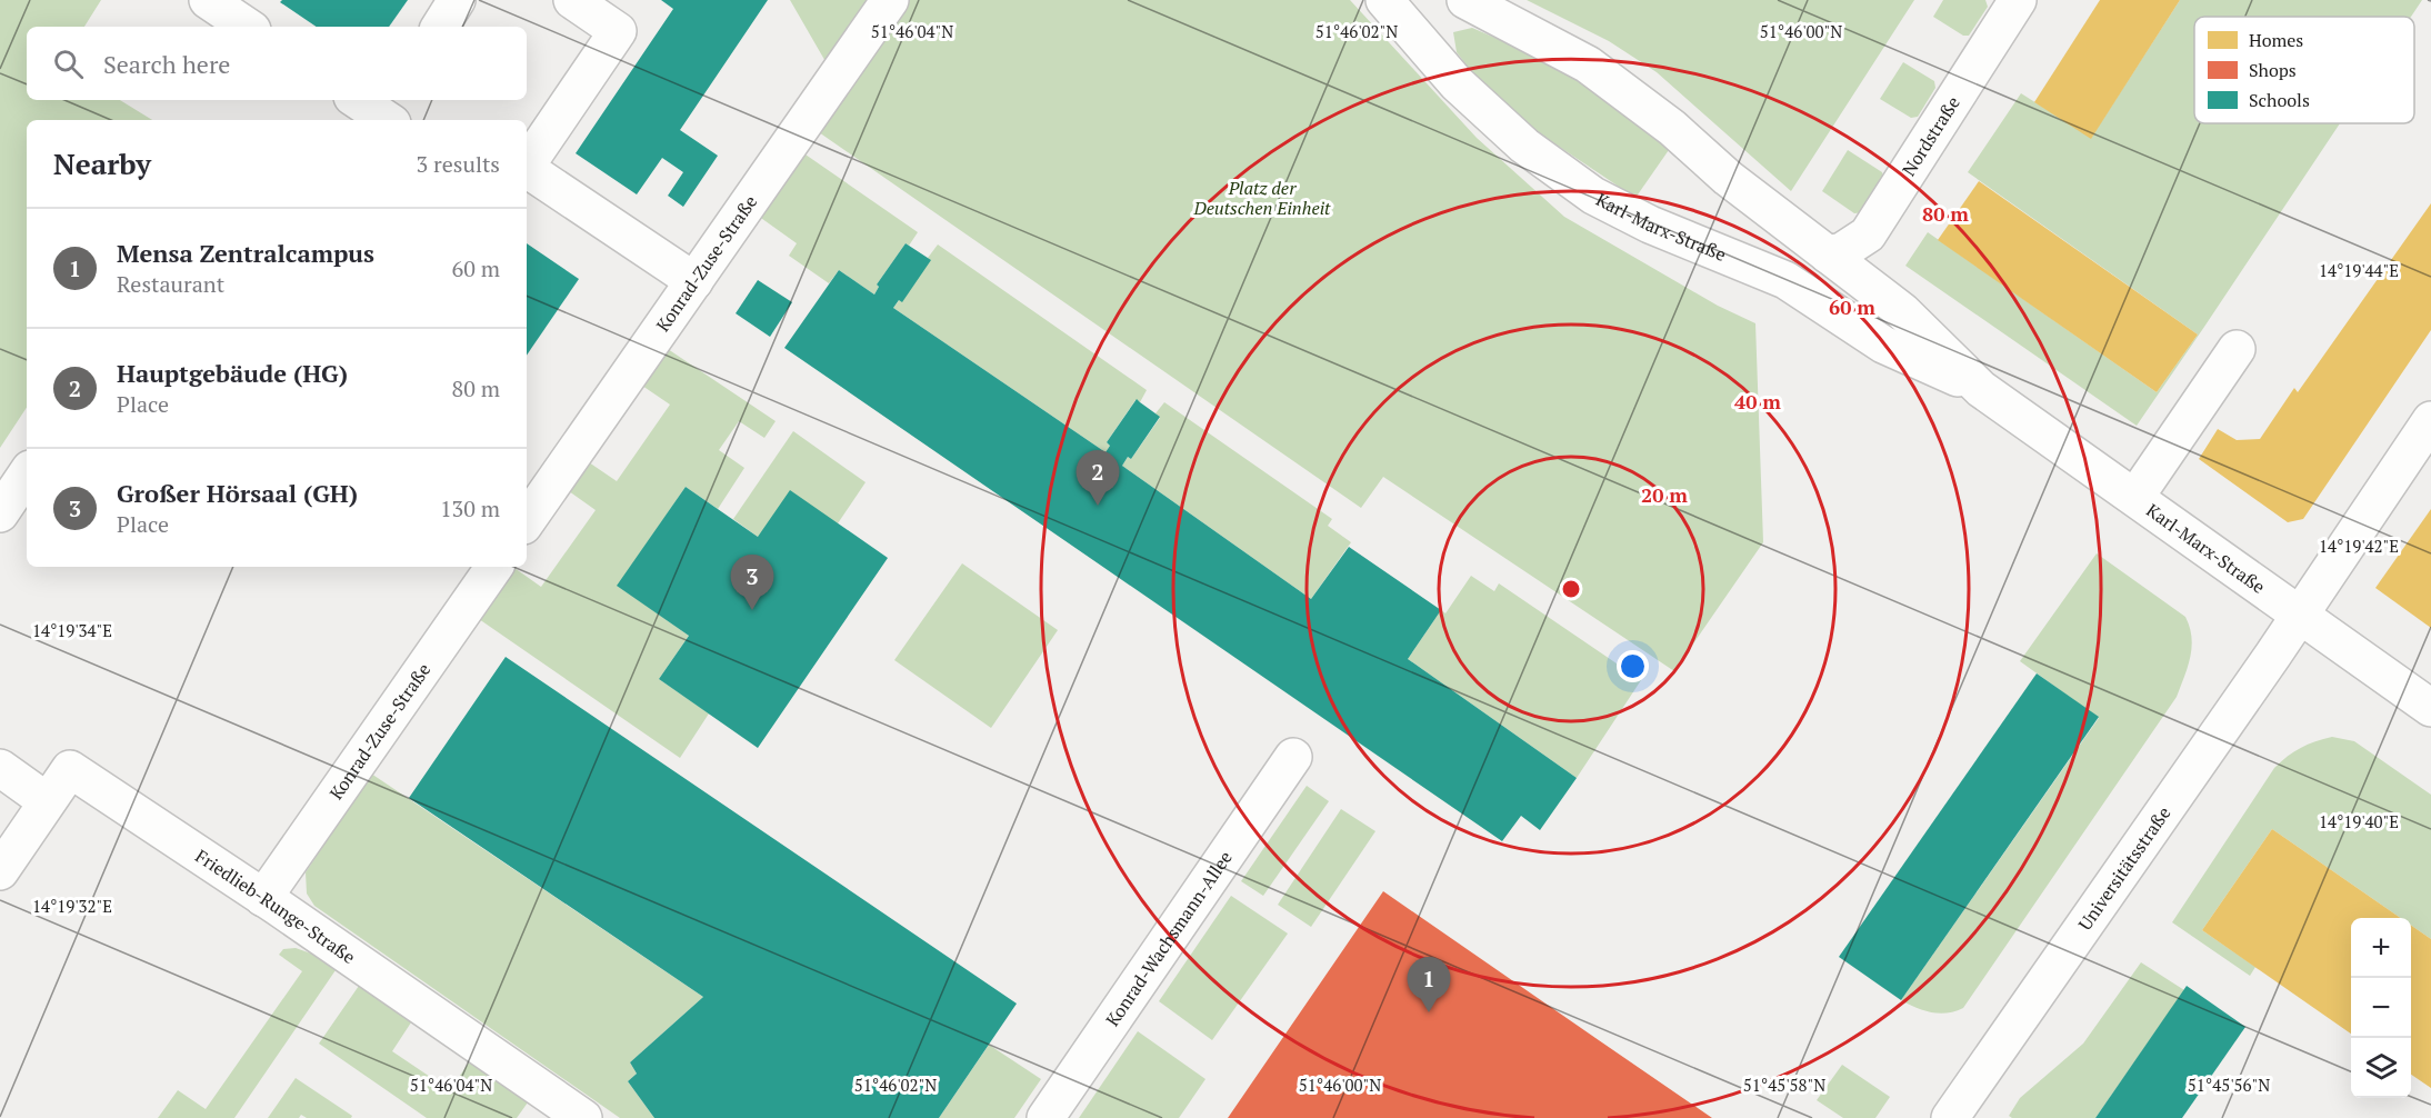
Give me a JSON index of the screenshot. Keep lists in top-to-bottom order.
{
  "streets": {
    "street": [
      "Nordstraße",
      "Karl-Marx-Straße",
      "Konrad-Zuse-Straße",
      "Universitätsstraße",
      "Friedlieb-Runge-Straße",
      "Konrad-Wachsmann-Allee"
    ]
  },
  "crossings": [
    ["Nordstraße", "Karl-Marx-Straße"],
    ["Karl-Marx-Straße", "Universitätsstraße"],
    ["Konrad-Zuse-Straße", "Friedlieb-Runge-Straße"]
  ],
  "parks": ["Platz der Deutschen Einheit"],
  "legend": ["Homes", "Shops", "Schools"],
  "page": {
    "search": "Search here",
    "heading": ["Nearby", "3 results"],
    "list": [
      {
        "mark": "1",
        "name": "Mensa Zentralcampus",
        "note": "Restaurant",
        "value": "60 m"
      },
      {
        "mark": "2",
        "name": "Hauptgebäude (HG)",
        "note": "Place",
        "value": "80 m"
      },
      {
        "mark": "3",
        "name": "Großer Hörsaal (GH)",
        "note": "Place",
        "value": "130 m"
      }
    ],
    "pins": ["2", "3", "1"],
    "map_buttons": ["+", "−"]
  },
  "coordinates": [
    "51°46'04\"N",
    "51°46'02\"N",
    "51°46'00\"N",
    "14°19'44\"E",
    "14°19'42\"E",
    "14°19'34\"E",
    "14°19'40\"E",
    "14°19'32\"E",
    "51°45'58\"N",
    "51°45'56\"N"
  ],
  "rings": [
    "80 m",
    "60 m",
    "40 m",
    "20 m"
  ]
}
